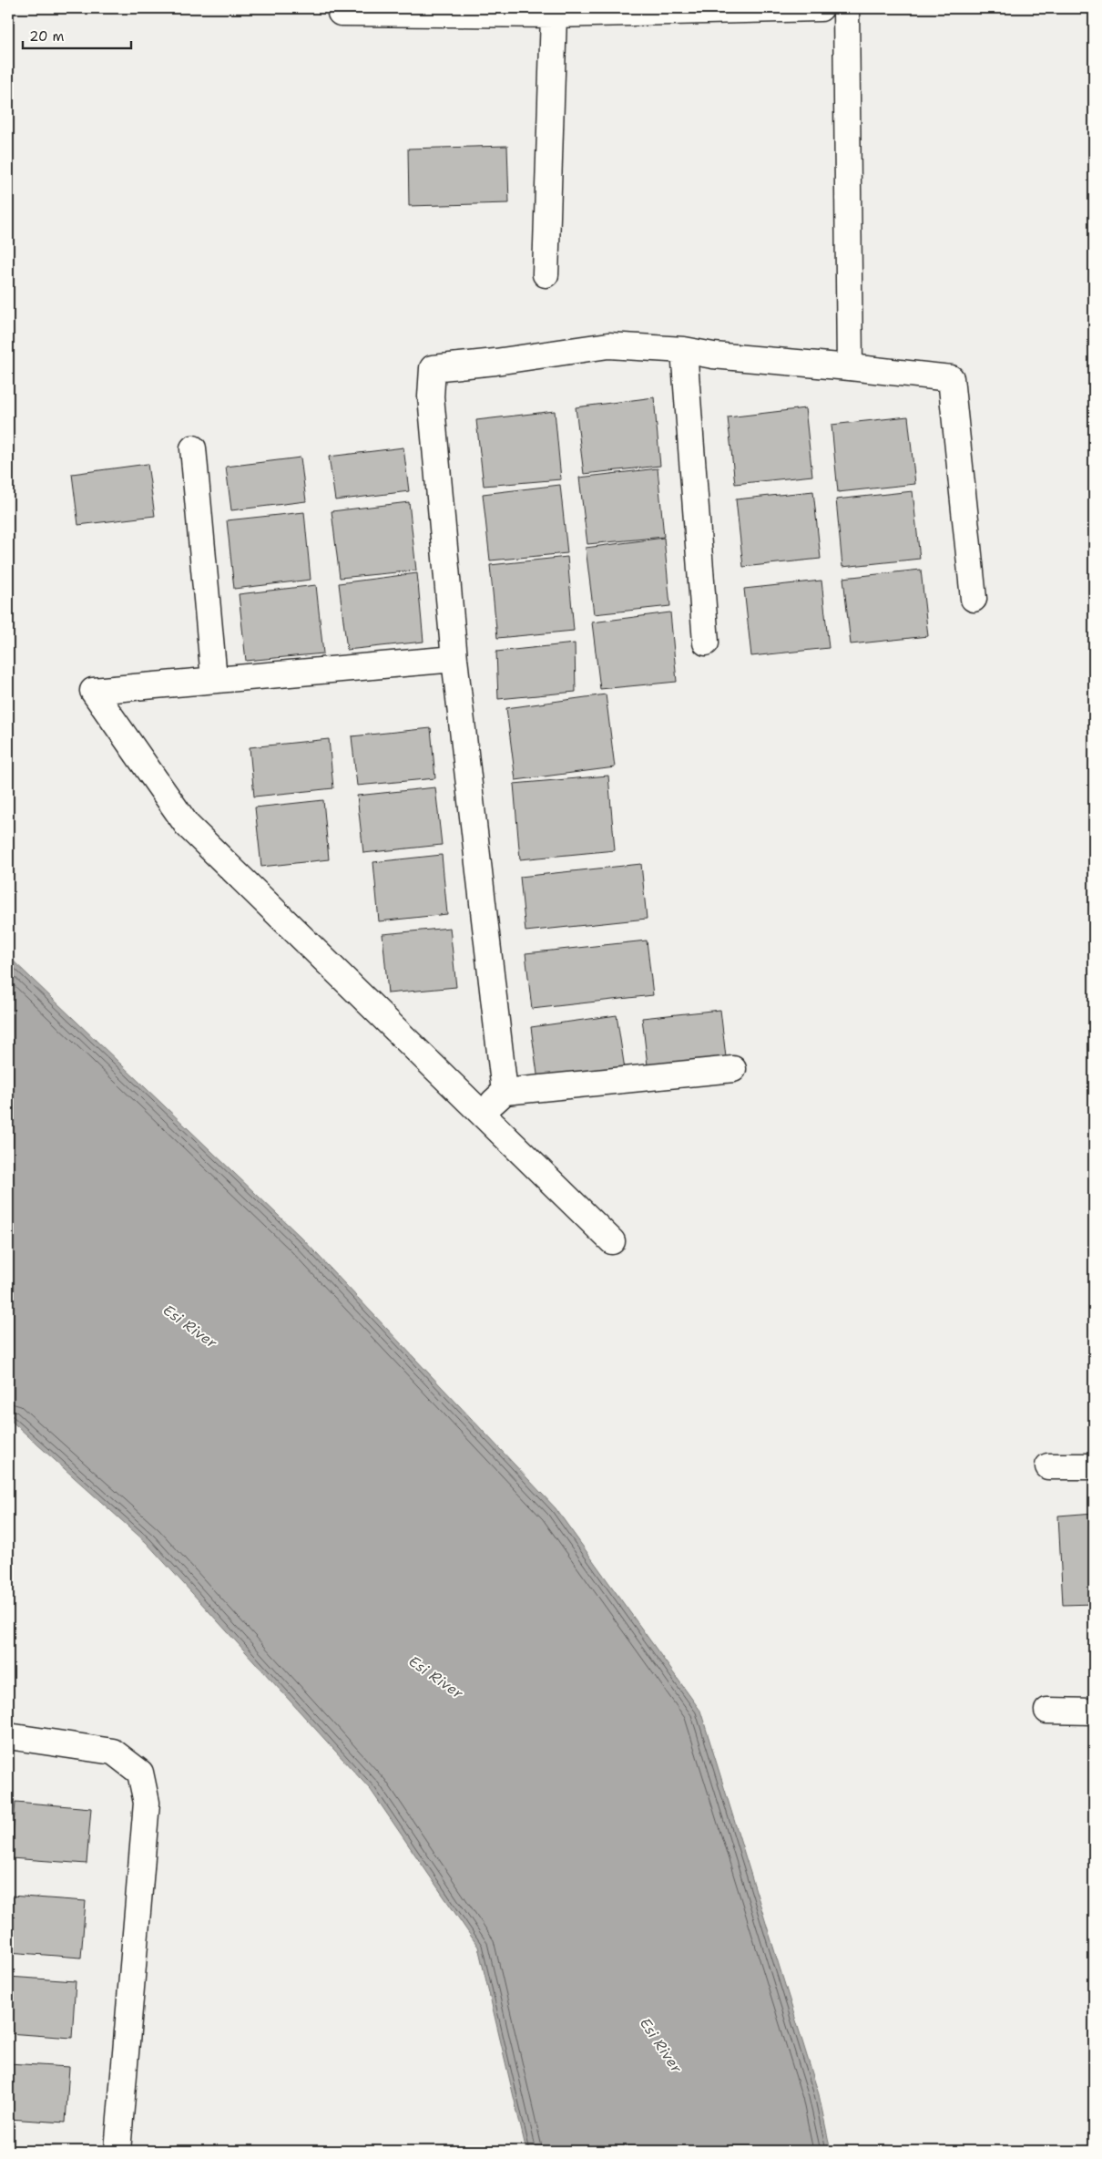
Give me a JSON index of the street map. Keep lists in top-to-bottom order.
{
  "water": ["Esi River"],
  "scale_bar": "20 m"
}
